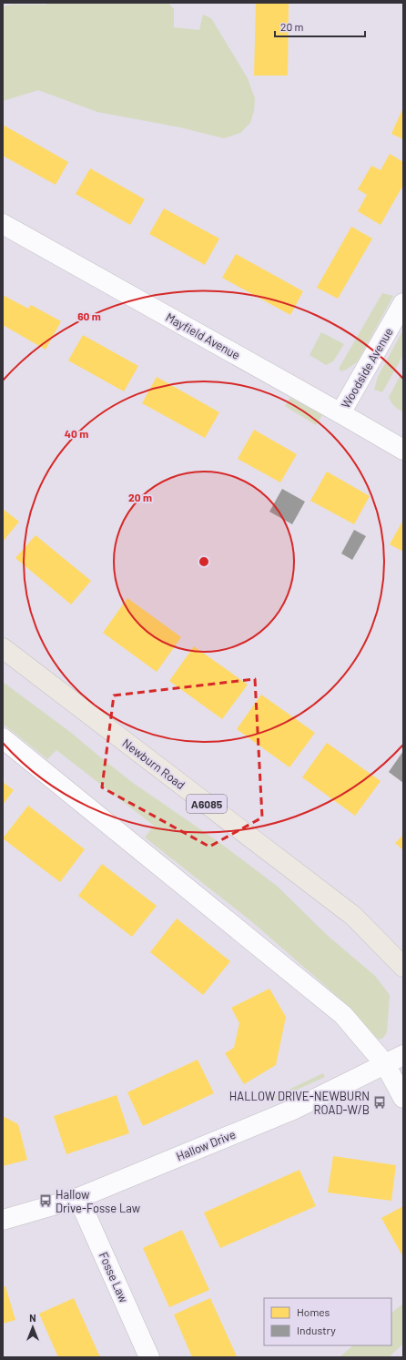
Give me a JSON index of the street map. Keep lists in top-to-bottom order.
{
  "streets": {
    "main road": ["Newburn Road", "A6085"],
    "street": [
      "Mayfield Avenue",
      "Woodside Avenue",
      "Hallow Drive",
      "Fosse Law"
    ]
  },
  "crossings": [
    ["Mayfield Avenue", "Woodside Avenue"],
    ["Hallow Drive", "Fosse Law"]
  ],
  "places": {
    "bus stop": ["HALLOW DRIVE-NEWBURN ROAD-W/B", "Hallow Drive-Fosse Law"]
  },
  "legend": ["Homes", "Industry"],
  "scale_bar": "20 m",
  "north": "top",
  "rings": ["60 m", "40 m", "20 m"]
}
